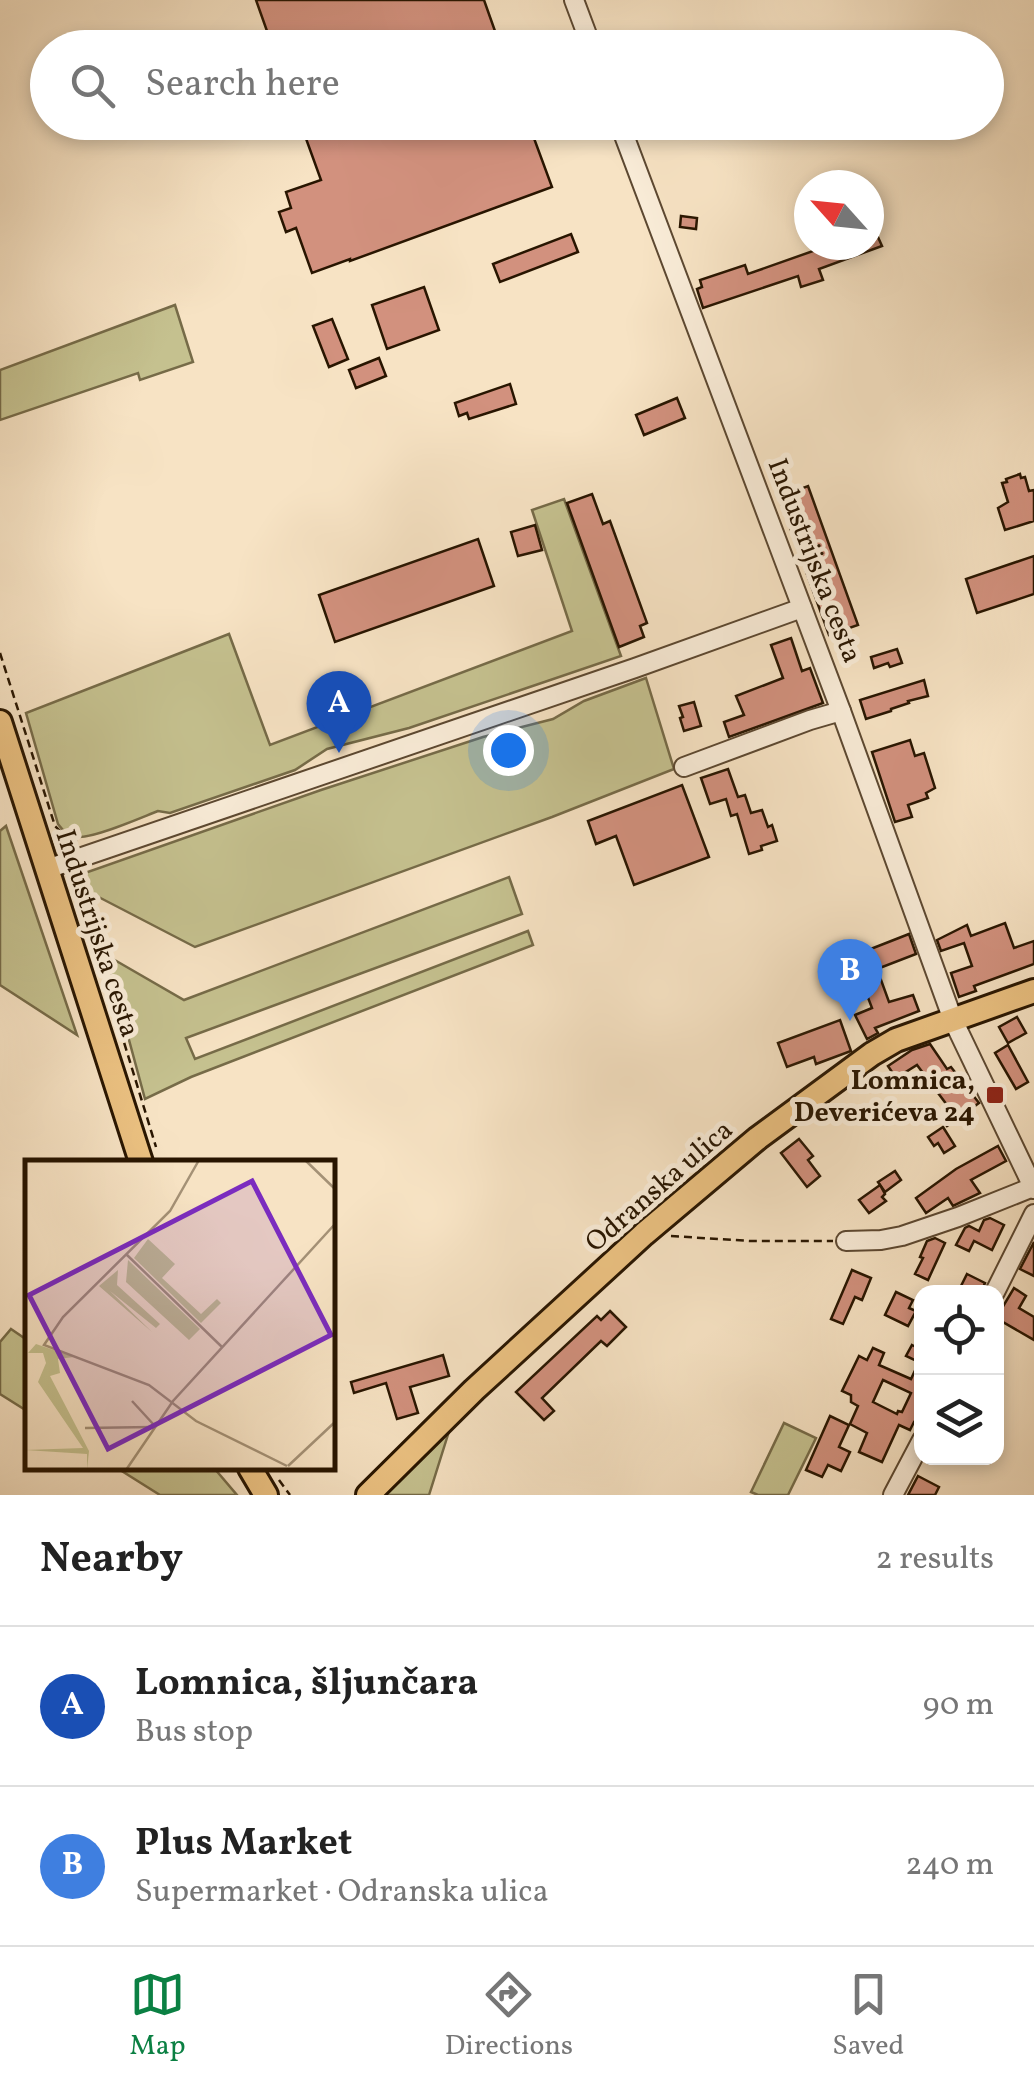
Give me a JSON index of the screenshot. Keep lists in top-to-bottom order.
{
  "streets": {
    "main road": ["Industrijska cesta", "Odranska ulica"]
  },
  "crossings": [
    ["Industrijska cesta", "Odranska ulica"]
  ],
  "places": {
    "transit": ["Lomnica, Deverićeva 24"]
  },
  "north": "top left",
  "page": {
    "search": "Search here",
    "pins": ["A", "B"],
    "heading": ["Nearby", "2 results"],
    "list": [
      {
        "mark": "A",
        "name": "Lomnica, šljunčara",
        "note": "Bus stop",
        "value": "90 m"
      },
      {
        "mark": "B",
        "name": "Plus Market",
        "note": "Supermarket · Odranska ulica",
        "value": "240 m"
      }
    ],
    "nav": ["Map", "Directions", "Saved"]
  }
}
